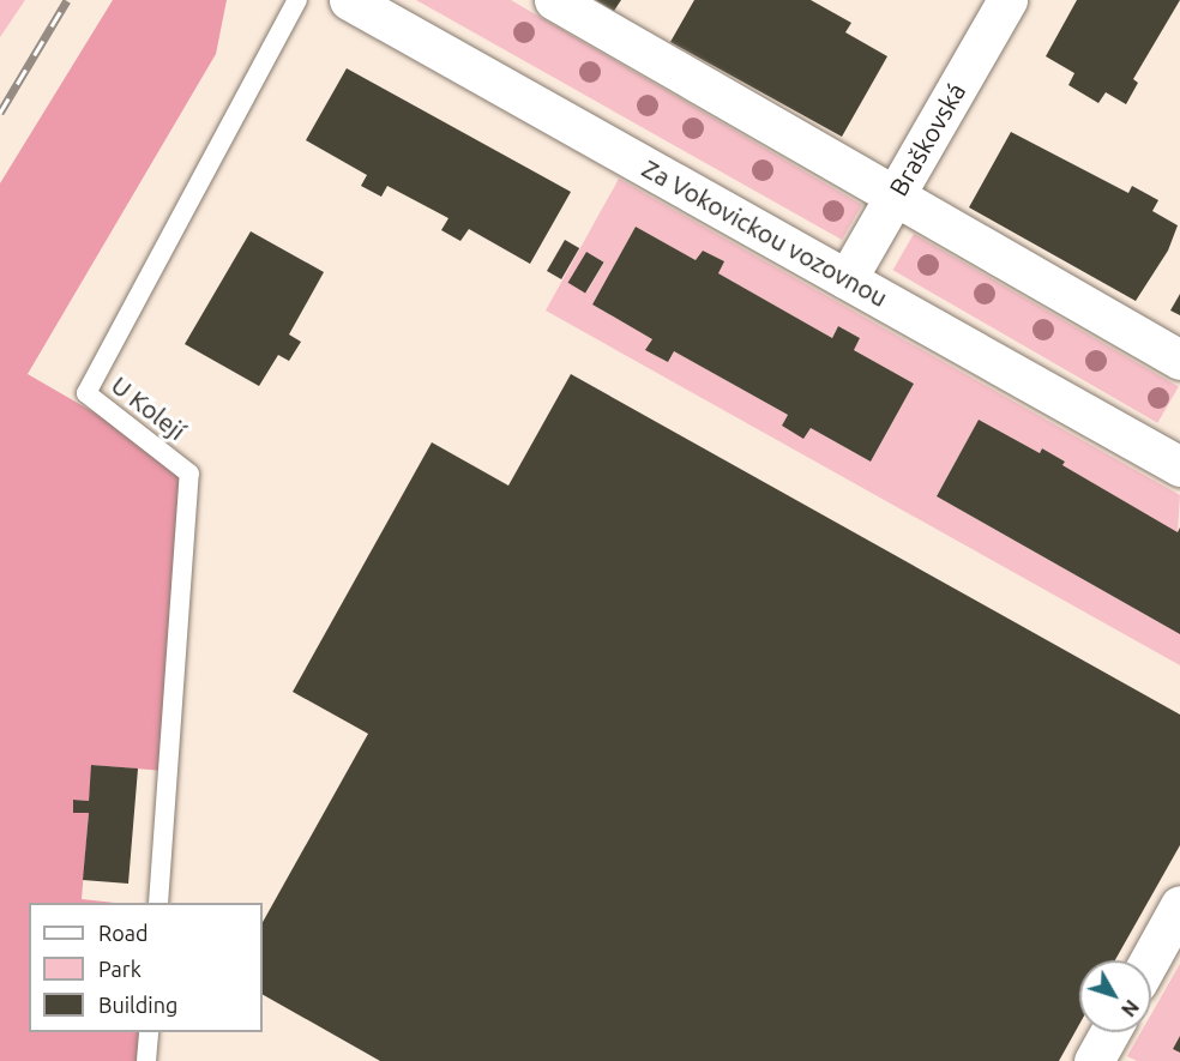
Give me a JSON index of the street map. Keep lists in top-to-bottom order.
{
  "streets": {
    "street": ["Braškovská", "Za Vokovickou vozovnou"],
    "lane": ["U Kolejí"]
  },
  "crossings": [
    ["Braškovská", "Za Vokovickou vozovnou"]
  ],
  "legend": ["Road", "Park", "Building"],
  "north": "bottom right"
}
